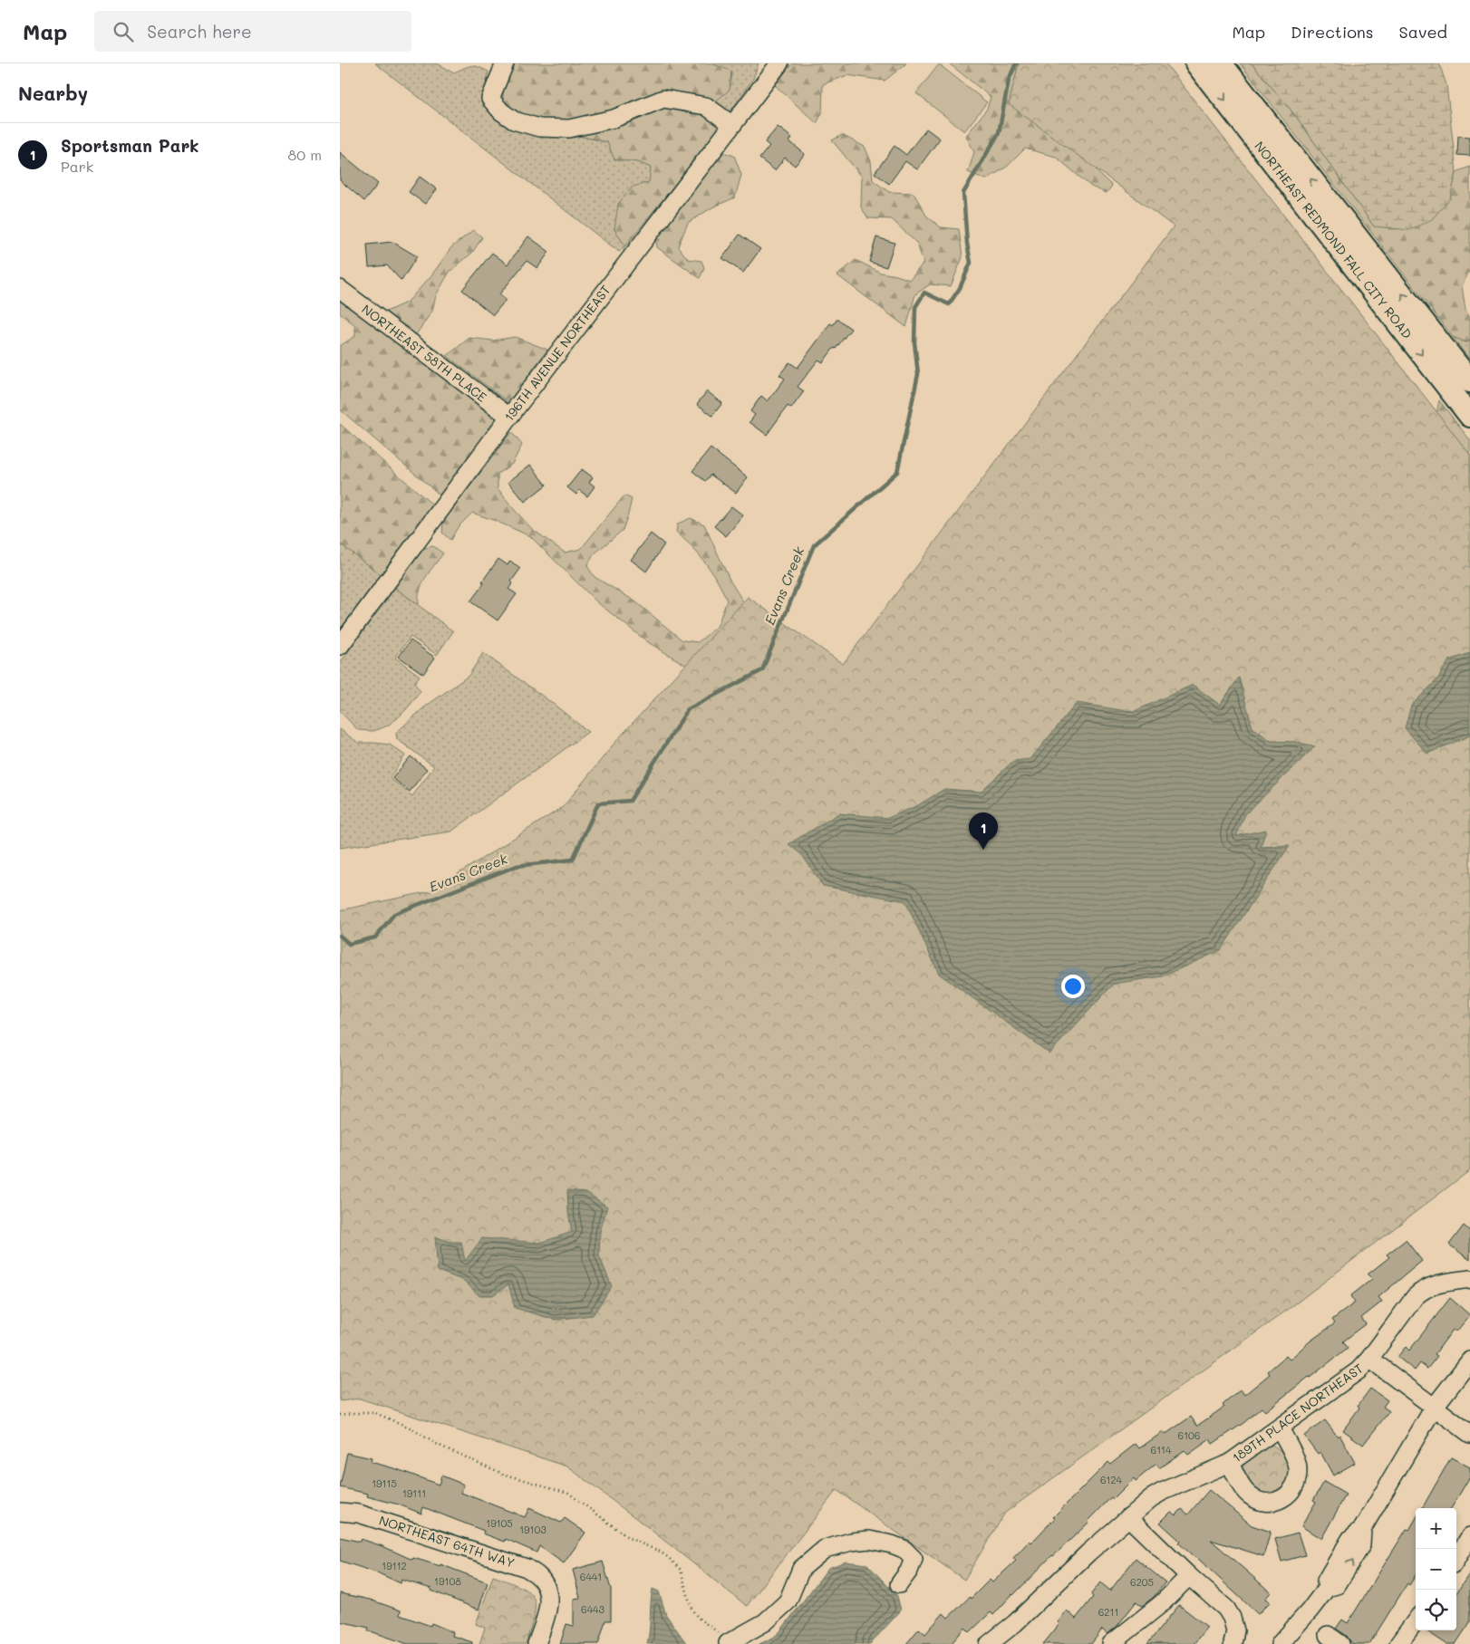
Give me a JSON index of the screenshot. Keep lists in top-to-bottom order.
{
  "streets": {
    "main road": ["NORTHEAST REDMOND FALL CITY ROAD"],
    "street": [
      "NORTHEAST 58TH PLACE",
      "196TH AVENUE NORTHEAST",
      "189TH PLACE NORTHEAST",
      "NORTHEAST 64TH WAY"
    ]
  },
  "crossings": [
    ["NORTHEAST 58TH PLACE", "196TH AVENUE NORTHEAST"]
  ],
  "water": ["Evans Creek"],
  "house_numbers": [
    "6106",
    "6114",
    "6124",
    "19115",
    "19111",
    "19105",
    "19103",
    "19112",
    "6441",
    "19108",
    "6205",
    "6443",
    "6211"
  ],
  "page": {
    "header": "Map",
    "search": "Search here",
    "nav": ["Map", "Directions", "Saved"],
    "heading": "Nearby",
    "list": [
      {
        "mark": "1",
        "name": "Sportsman Park",
        "note": "Park",
        "value": "80 m"
      }
    ],
    "pins": "1",
    "map_buttons": ["+", "−"]
  }
}
